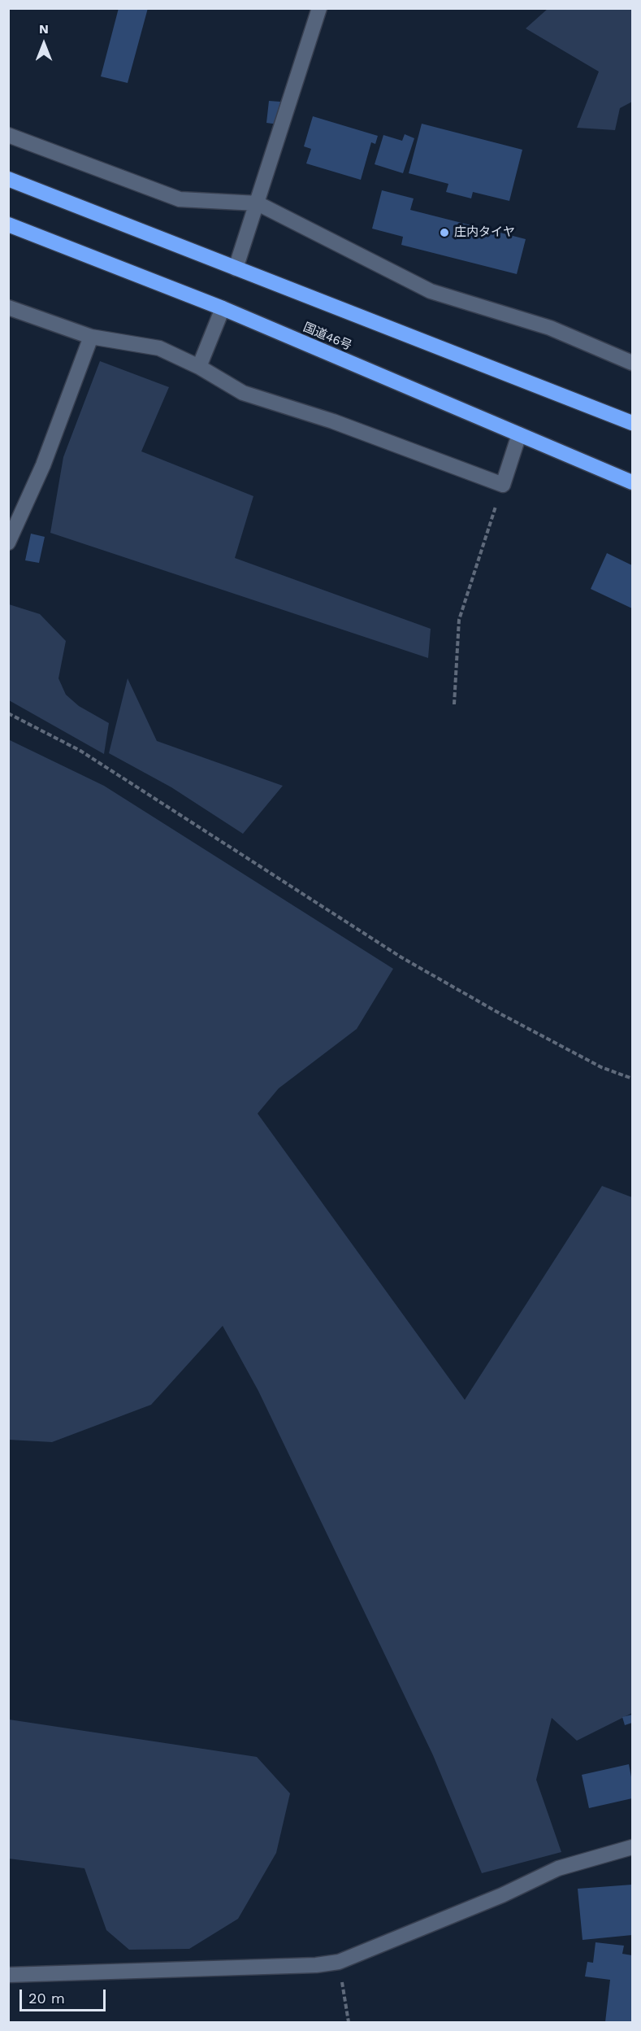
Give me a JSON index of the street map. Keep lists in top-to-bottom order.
{
  "streets": {
    "highway": ["国道46号"]
  },
  "places": ["庄内タイヤ"],
  "scale_bar": "20 m",
  "north": "top"
}
